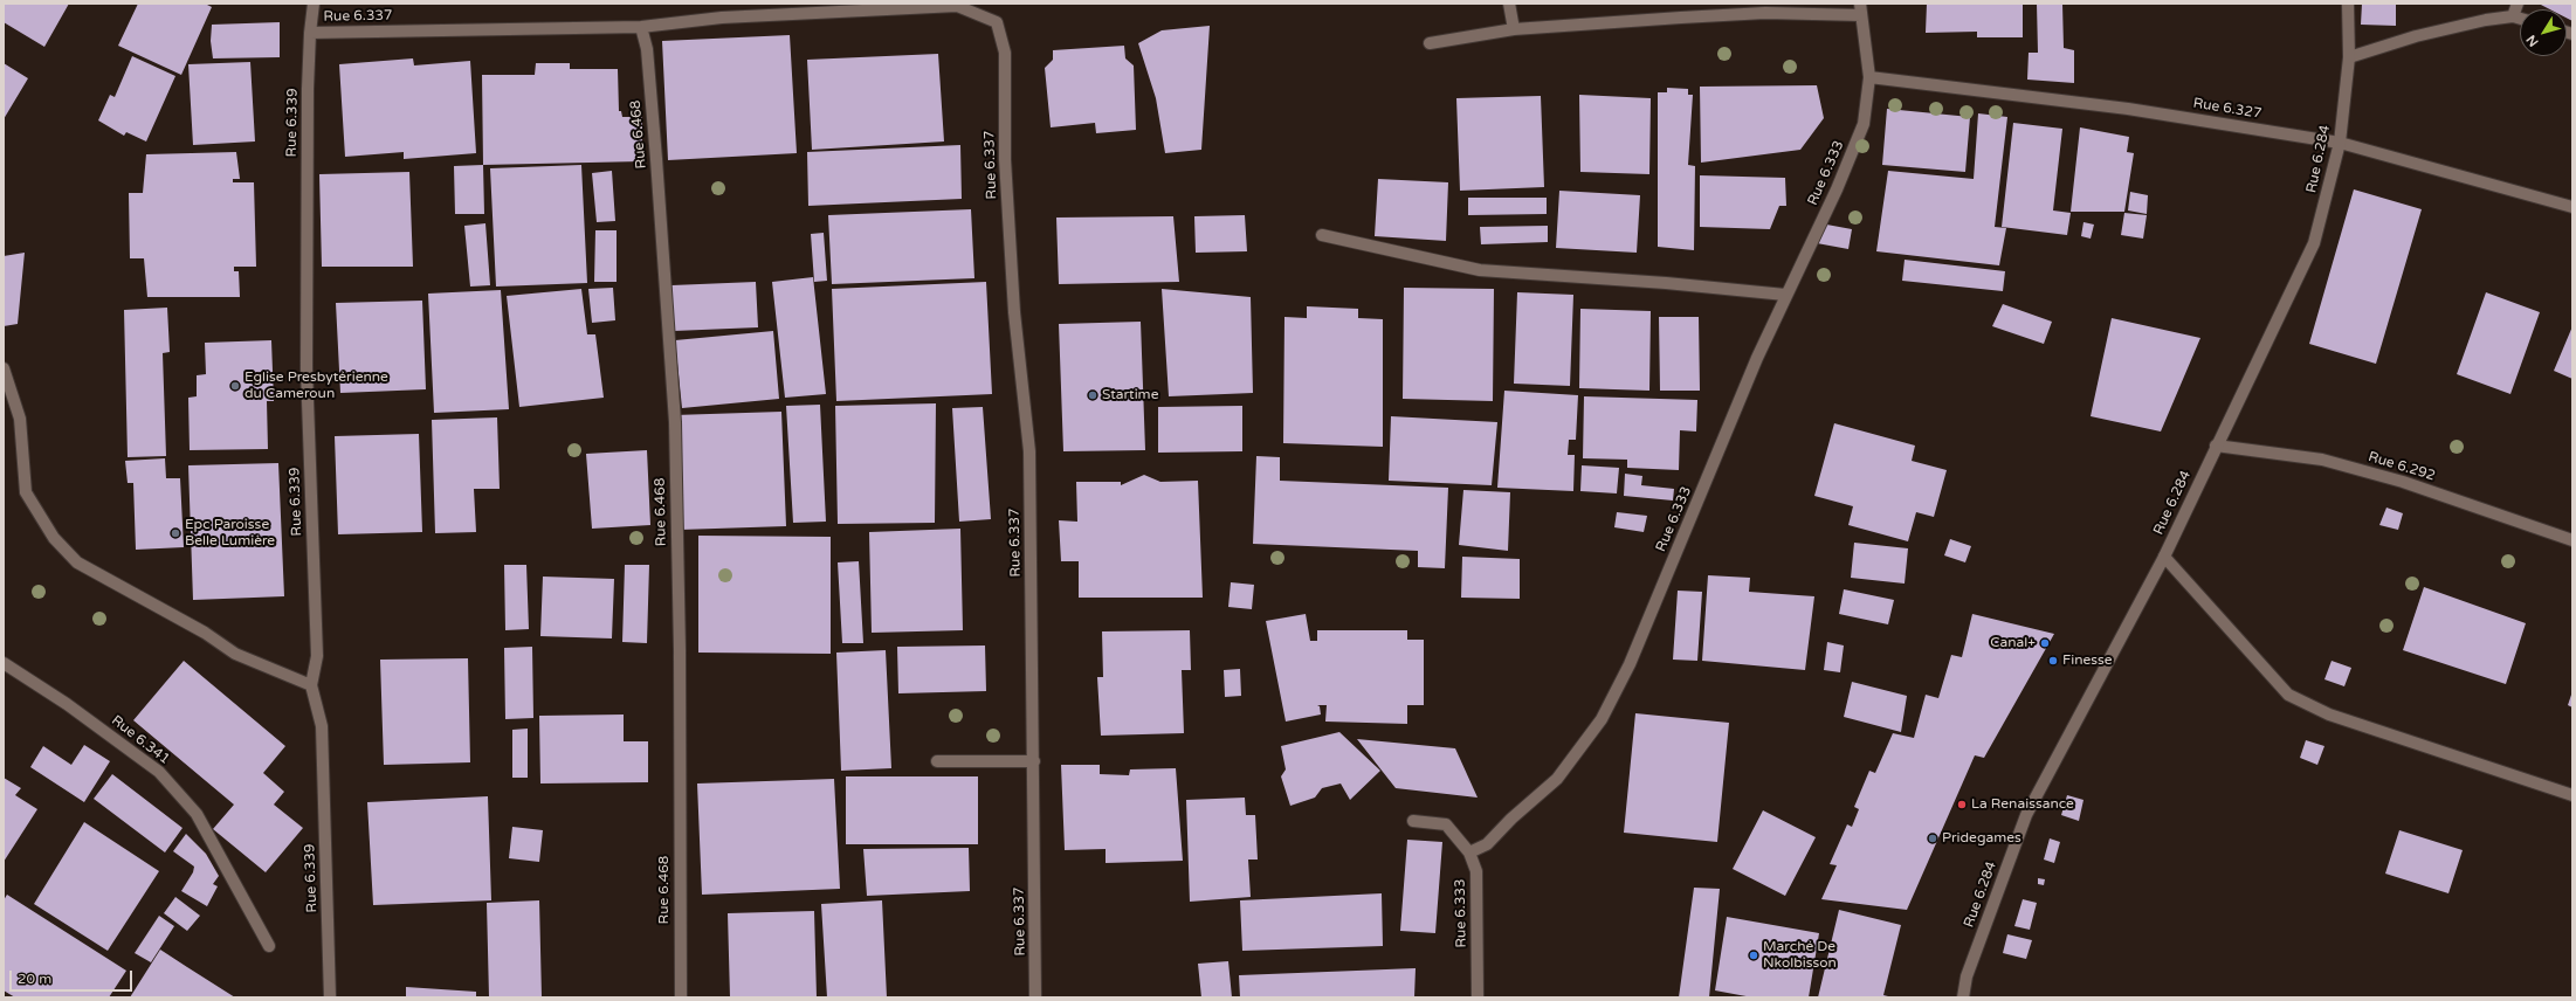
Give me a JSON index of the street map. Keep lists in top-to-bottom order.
{
  "streets": {
    "street": [
      "Rue 6.337",
      "Rue 6.327",
      "Rue 6.339",
      "Rue 6.468",
      "Rue 6.284",
      "Rue 6.333",
      "Rue 6.292",
      "Rue 6.341"
    ]
  },
  "crossings": [
    ["Rue 6.337", "Rue 6.339"],
    ["Rue 6.337", "Rue 6.468"],
    ["Rue 6.327", "Rue 6.284"],
    ["Rue 6.327", "Rue 6.333"],
    ["Rue 6.284", "Rue 6.292"]
  ],
  "places": [
    "Eglise Presbytérienne du Cameroun",
    "Startime",
    "Epc Paroisse Belle Lumière",
    "Canal+",
    "Finesse",
    "La Renaissance",
    "Pridegames",
    "Marché De Nkolbisson"
  ],
  "scale_bar": "20 m",
  "north": "bottom left"
}
